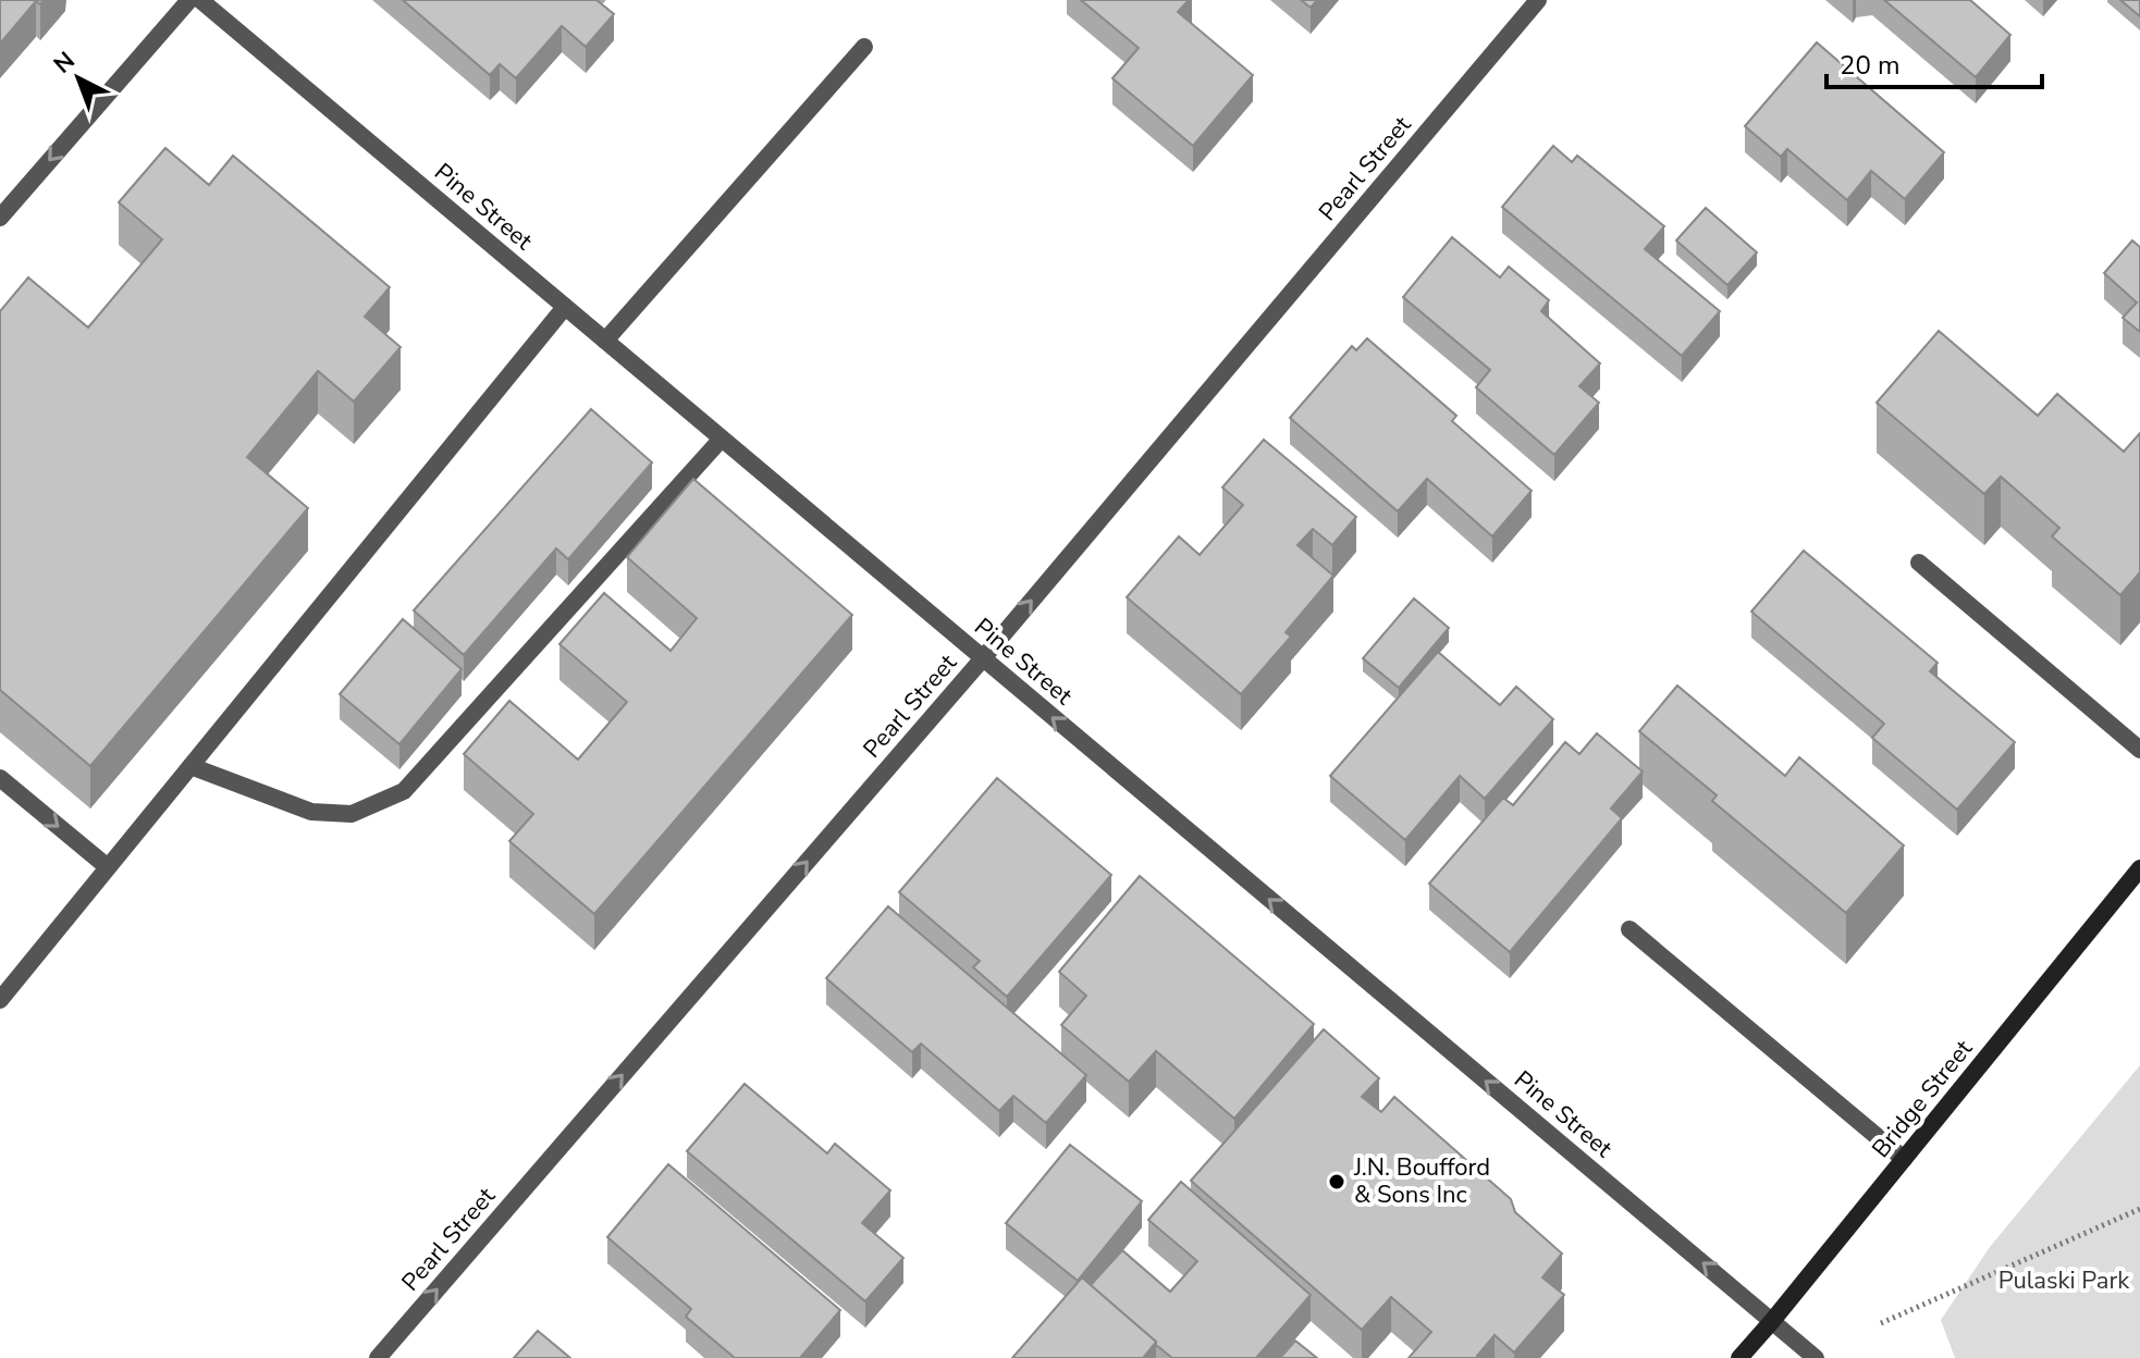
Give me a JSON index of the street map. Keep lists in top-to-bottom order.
{
  "streets": {
    "main road": ["Bridge Street"],
    "street": ["Pearl Street", "Pine Street"]
  },
  "crossings": [
    ["Pearl Street", "Pine Street"],
    ["Pine Street", "Bridge Street"]
  ],
  "one_way": ["Pearl Street", "Pine Street"],
  "parks": ["Pulaski Park"],
  "places": ["J.N. Boufford & Sons Inc"],
  "scale_bar": "20 m",
  "north": "top left"
}
